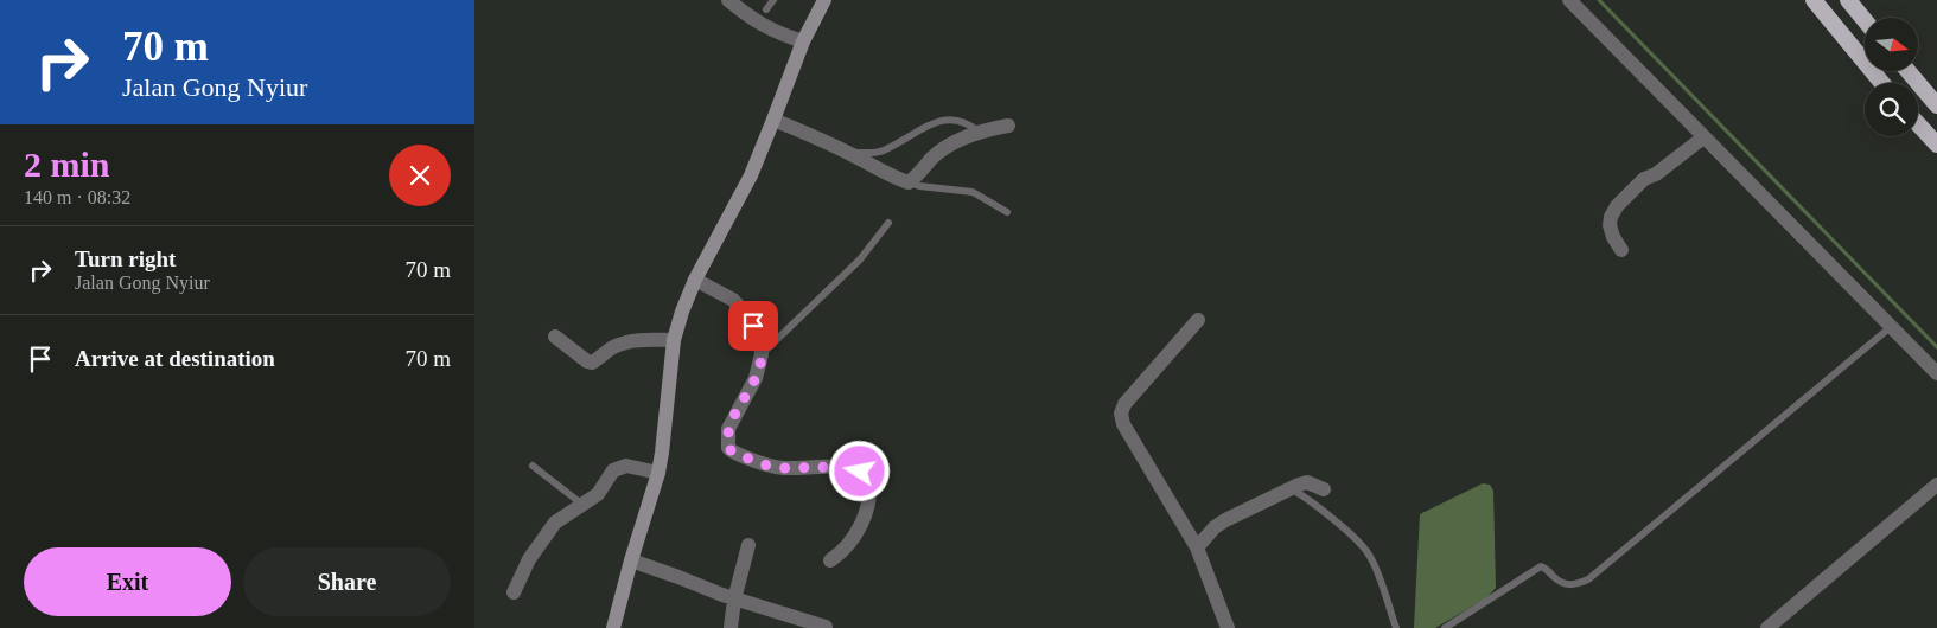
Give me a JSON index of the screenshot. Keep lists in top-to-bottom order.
{
  "north": "right",
  "page": {
    "turn": ["70 m", "Jalan Gong Nyiur"],
    "heading": ["2 min", "140 m · 08:32"],
    "list": [
      {
        "name": "Turn right",
        "note": "Jalan Gong Nyiur",
        "value": "70 m"
      },
      {
        "name": "Arrive at destination",
        "value": "70 m"
      }
    ],
    "buttons": ["Exit", "Share"]
  }
}
